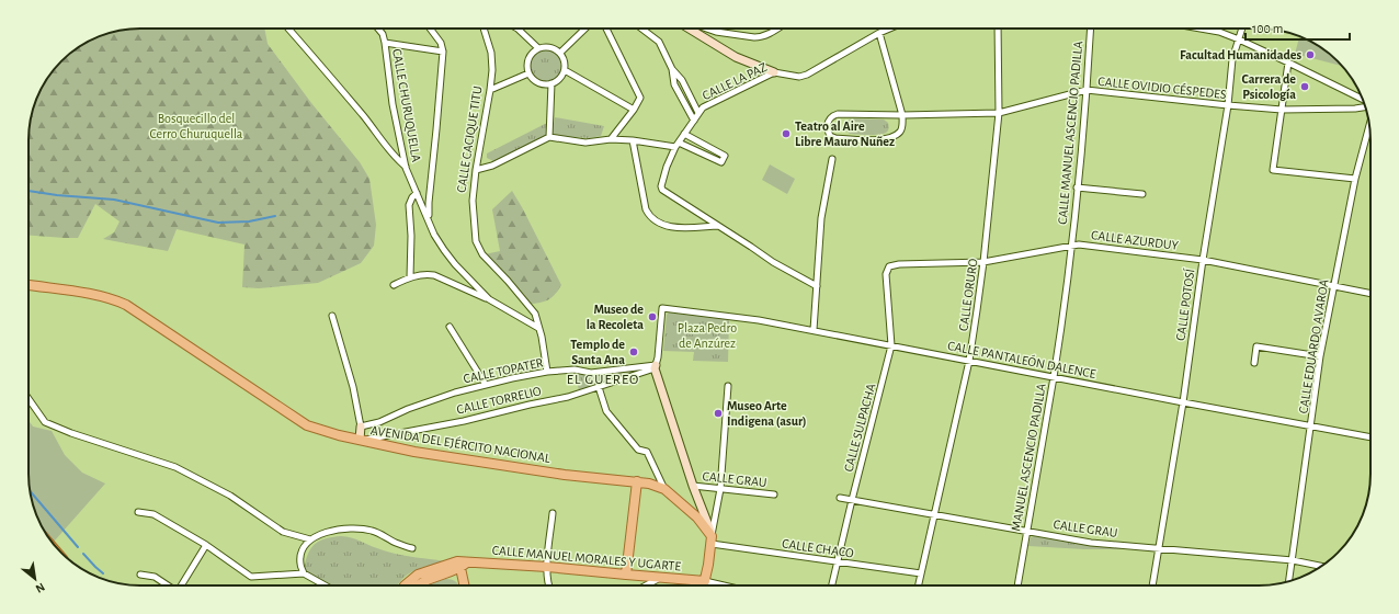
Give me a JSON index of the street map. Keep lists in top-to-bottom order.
{
  "streets": {
    "main road": ["AVENIDA DEL EJÉRCITO NACIONAL", "CALLE MANUEL MORALES Y UGARTE"],
    "street": [
      "CALLE LA PAZ",
      "CALLE OVIDIO CÉSPEDES",
      "CALLE CHURUQUELLA",
      "CALLE MANUEL ASCENCIO PADILLA",
      "CALLE CACIQUE TITU",
      "CALLE AZURDUY",
      "CALLE ORURO",
      "CALLE POTOSÍ",
      "CALLE EDUARDO AVAROA",
      "CALLE PANTALEÓN DALENCE",
      "CALLE TOPATER",
      "CALLE TORRELIO",
      "CALLE SULPACHA",
      "MANUEL ASCENCIO PADILLA",
      "CALLE GRAU",
      "CALLE CHACO"
    ]
  },
  "crossings": [
    ["CALLE OVIDIO CÉSPEDES", "CALLE MANUEL ASCENCIO PADILLA"],
    ["CALLE OVIDIO CÉSPEDES", "CALLE ORURO"],
    ["CALLE OVIDIO CÉSPEDES", "CALLE POTOSÍ"],
    ["CALLE MANUEL ASCENCIO PADILLA", "CALLE AZURDUY"],
    ["CALLE MANUEL ASCENCIO PADILLA", "MANUEL ASCENCIO PADILLA"],
    ["CALLE CACIQUE TITU", "CALLE TOPATER"],
    ["CALLE AZURDUY", "CALLE ORURO"],
    ["CALLE AZURDUY", "CALLE POTOSÍ"],
    ["CALLE AZURDUY", "CALLE EDUARDO AVAROA"],
    ["CALLE AZURDUY", "CALLE SULPACHA"],
    ["CALLE AZURDUY", "MANUEL ASCENCIO PADILLA"],
    ["CALLE ORURO", "CALLE PANTALEÓN DALENCE"],
    ["CALLE ORURO", "CALLE GRAU"],
    ["CALLE ORURO", "CALLE CHACO"],
    ["CALLE POTOSÍ", "CALLE PANTALEÓN DALENCE"],
    ["CALLE POTOSÍ", "CALLE GRAU"],
    ["CALLE EDUARDO AVAROA", "CALLE PANTALEÓN DALENCE"],
    ["CALLE EDUARDO AVAROA", "CALLE GRAU"],
    ["CALLE PANTALEÓN DALENCE", "CALLE TOPATER"],
    ["CALLE PANTALEÓN DALENCE", "CALLE TORRELIO"],
    ["CALLE PANTALEÓN DALENCE", "CALLE SULPACHA"],
    ["CALLE PANTALEÓN DALENCE", "MANUEL ASCENCIO PADILLA"],
    ["CALLE TOPATER", "CALLE TORRELIO"],
    ["CALLE TORRELIO", "AVENIDA DEL EJÉRCITO NACIONAL"],
    ["CALLE SULPACHA", "CALLE GRAU"],
    ["CALLE SULPACHA", "CALLE CHACO"],
    ["AVENIDA DEL EJÉRCITO NACIONAL", "CALLE CHACO"],
    ["MANUEL ASCENCIO PADILLA", "CALLE GRAU"]
  ],
  "districts": ["EL GUEREO"],
  "parks": ["Bosquecillo del Cerro Churuquella", "Plaza Pedro de Anzúrez"],
  "places": [
    "Facultad Humanidades",
    "Carrera de Psicología",
    "Teatro al Aire Libre Mauro Nuñez",
    "Museo de la Recoleta",
    "Templo de Santa Ana",
    "Museo Arte Indigena (asur)"
  ],
  "scale_bar": "100 m",
  "north": "bottom right"
}
